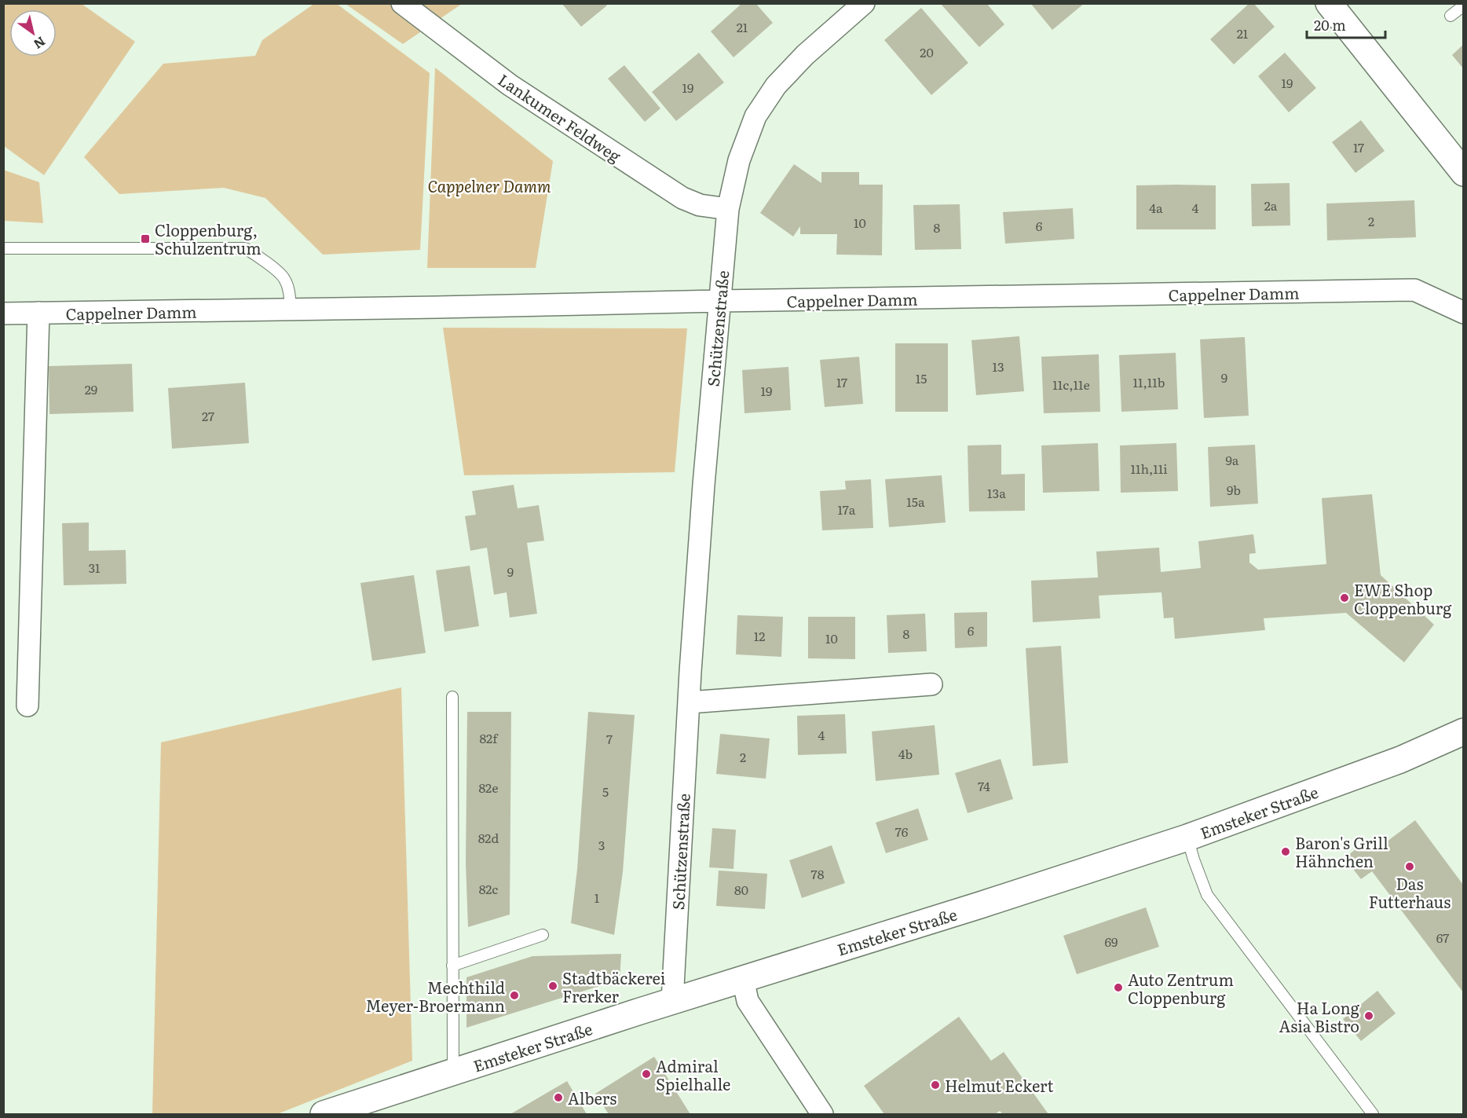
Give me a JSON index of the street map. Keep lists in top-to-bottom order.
{
  "streets": {
    "street": [
      "Lankumer Feldweg",
      "Cappelner Damm",
      "Schützenstraße",
      "Emsteker Straße"
    ]
  },
  "crossings": [
    ["Lankumer Feldweg", "Schützenstraße"],
    ["Cappelner Damm", "Schützenstraße"],
    ["Schützenstraße", "Emsteker Straße"]
  ],
  "parks": ["Cappelner Damm"],
  "places": {
    "transit": ["Cloppenburg, Schulzentrum"],
    "other": [
      "EWE Shop Cloppenburg",
      "Baron's Grill Hähnchen",
      "Das Futterhaus",
      "Stadtbäckerei Frerker",
      "Auto Zentrum Cloppenburg",
      "Mechthild Meyer-Broermann",
      "Ha Long Asia Bistro",
      "Admiral Spielhalle",
      "Helmut Eckert",
      "Albers"
    ]
  },
  "house_numbers": [
    "21",
    "21",
    "20",
    "19",
    "19",
    "17",
    "2a",
    "4a",
    "4",
    "2",
    "10",
    "6",
    "8",
    "13",
    "9",
    "15",
    "17",
    "11,11b",
    "11c,11e",
    "29",
    "19",
    "27",
    "9a",
    "11h,11i",
    "9b",
    "13a",
    "15a",
    "17a",
    "31",
    "9",
    "6",
    "8",
    "12",
    "10",
    "4",
    "82f",
    "7",
    "4b",
    "2",
    "74",
    "82e",
    "5",
    "76",
    "82d",
    "3",
    "78",
    "82c",
    "80",
    "1",
    "67",
    "69"
  ],
  "scale_bar": "20 m",
  "north": "bottom right"
}
